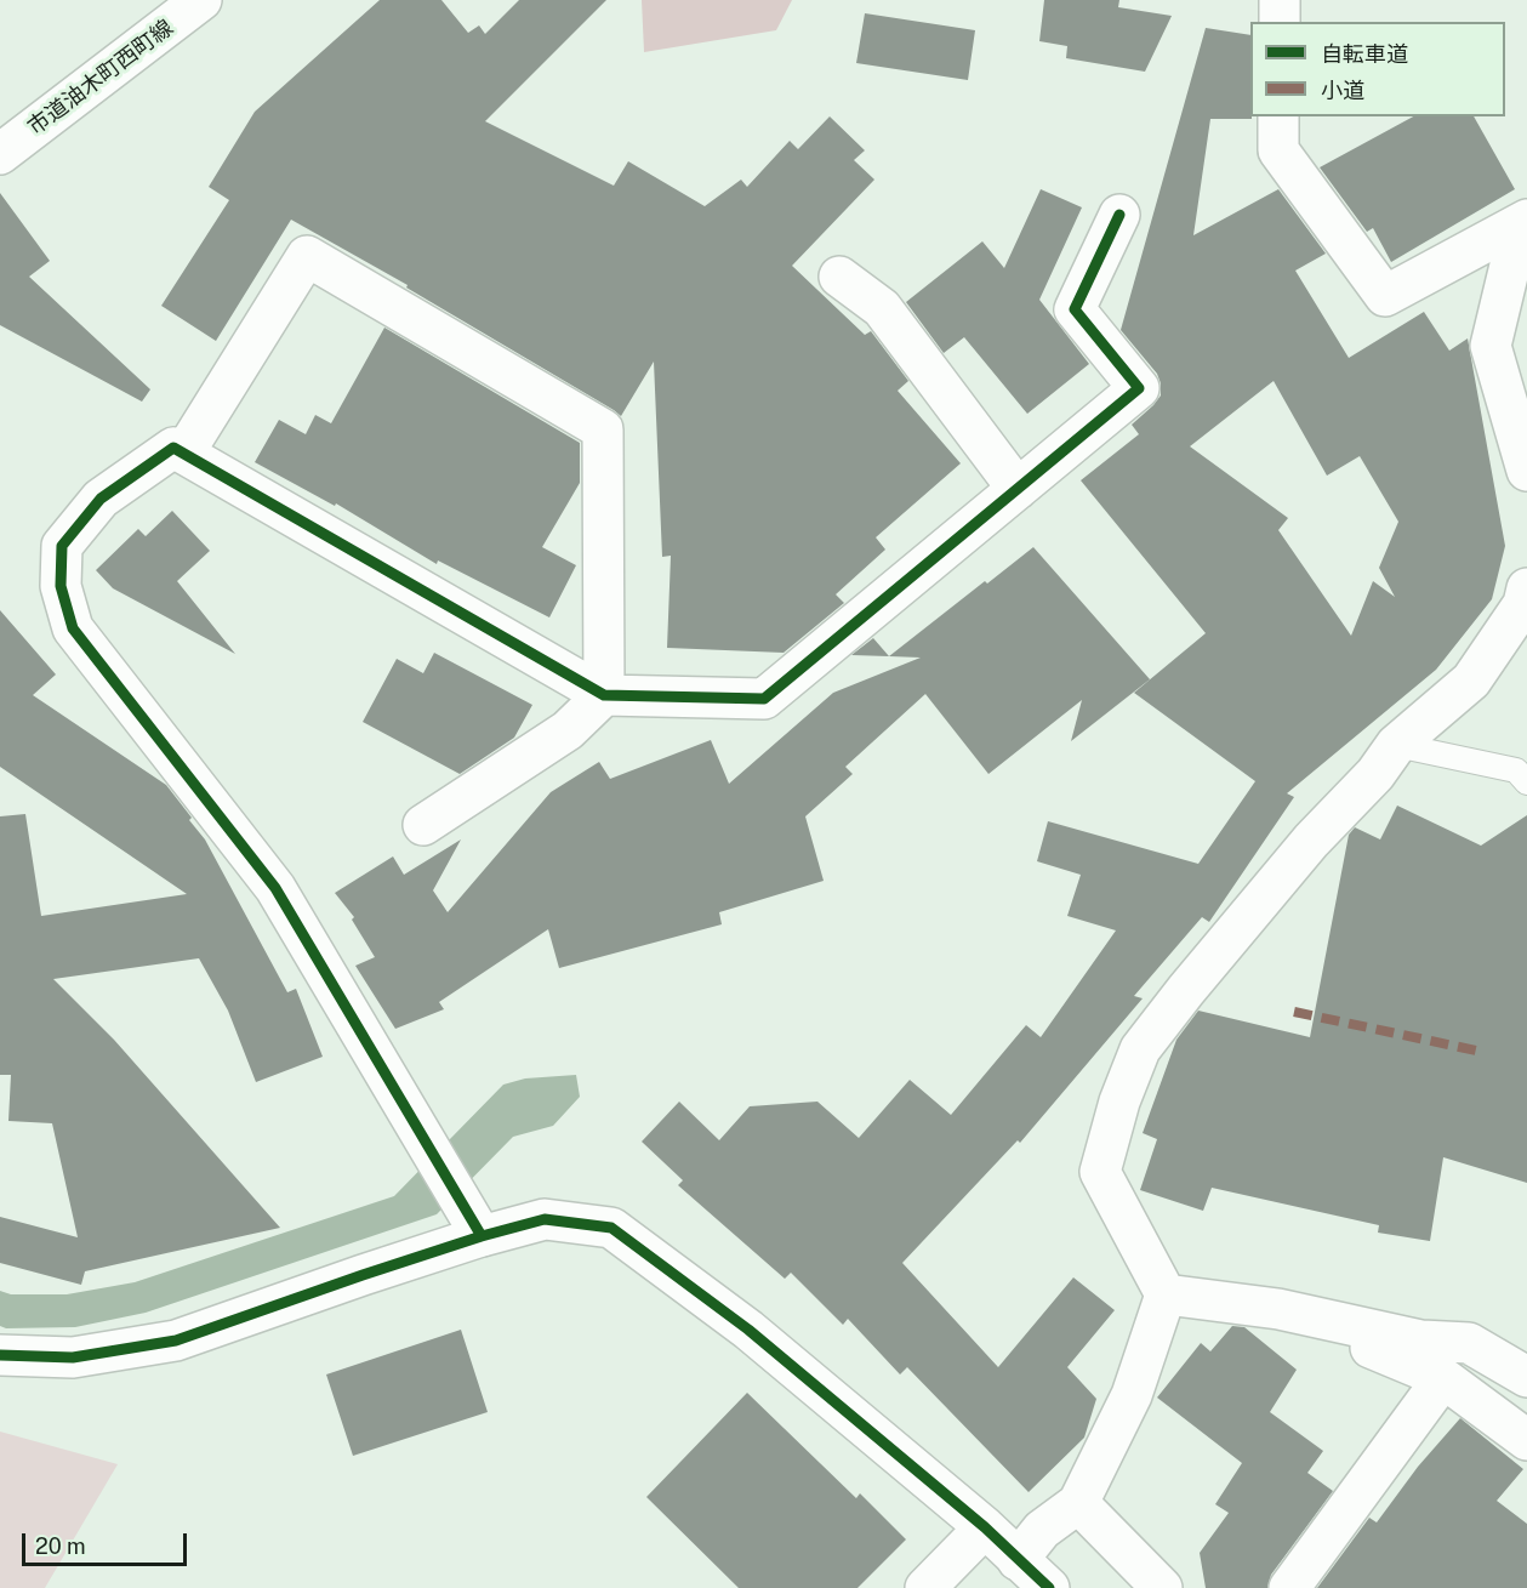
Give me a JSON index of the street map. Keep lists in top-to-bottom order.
{
  "streets": {
    "street": ["市道油木町西町線"]
  },
  "legend": ["自転車道", "小道"],
  "scale_bar": "20 m"
}
